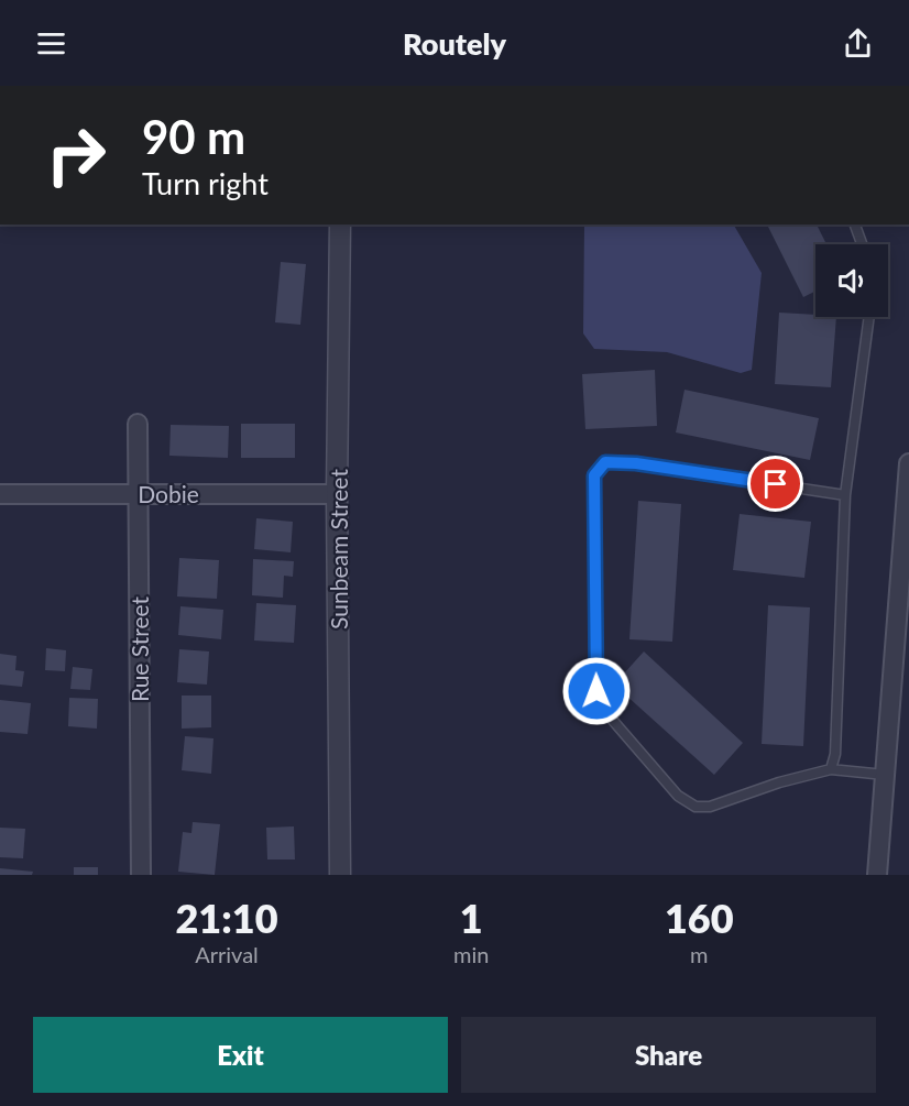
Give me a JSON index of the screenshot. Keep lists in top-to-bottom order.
{
  "streets": {
    "street": ["Dobie", "Sunbeam Street", "Rue Street"]
  },
  "crossings": [
    ["Dobie", "Sunbeam Street"],
    ["Dobie", "Rue Street"]
  ],
  "page": {
    "header": "Routely",
    "turn": ["90 m", "Turn right"],
    "eta": [
      "21:10",
      "Arrival",
      "1",
      "min",
      "160",
      "m"
    ],
    "buttons": ["Exit", "Share"]
  }
}
